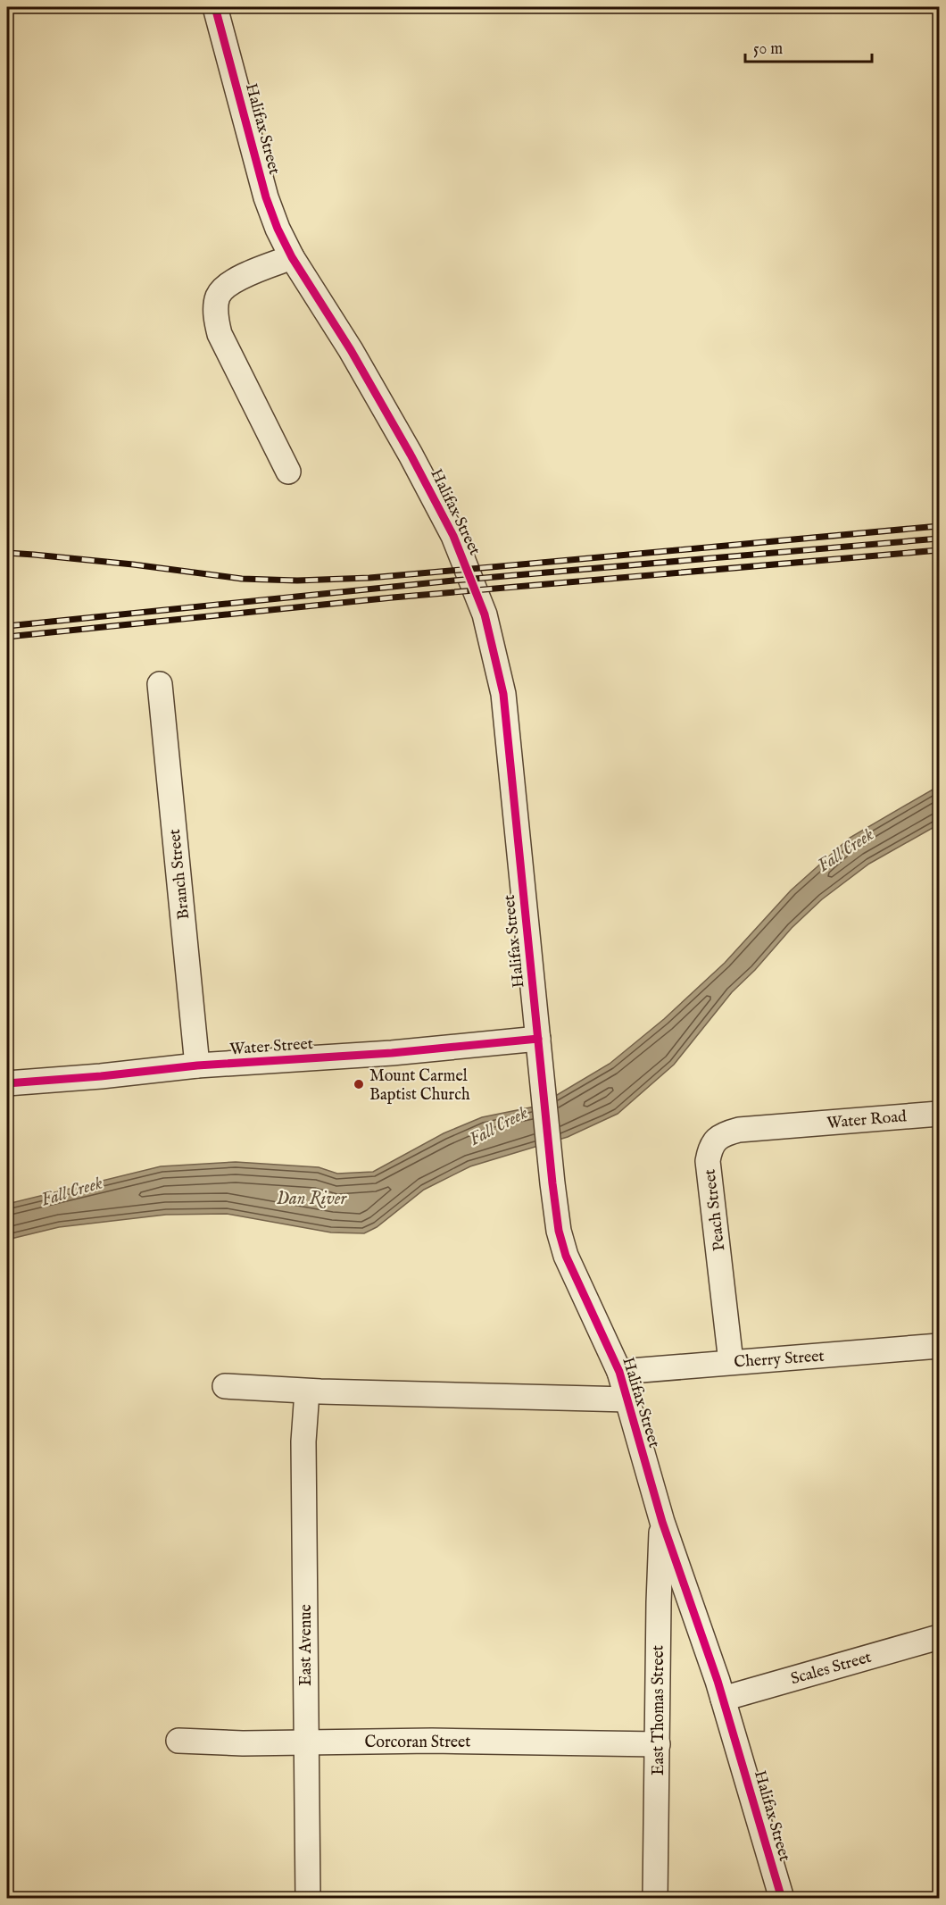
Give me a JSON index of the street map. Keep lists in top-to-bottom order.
{
  "streets": {
    "street": [
      "Halifax Street",
      "Branch Street",
      "Water Street",
      "Water Road",
      "Peach Street",
      "Cherry Street",
      "East Avenue",
      "Scales Street",
      "East Thomas Street",
      "Corcoran Street"
    ]
  },
  "crossings": [
    ["Halifax Street", "Water Street"],
    ["Halifax Street", "Cherry Street"],
    ["Halifax Street", "Scales Street"],
    ["Halifax Street", "East Thomas Street"],
    ["Branch Street", "Water Street"],
    ["Water Road", "Peach Street"],
    ["Peach Street", "Cherry Street"],
    ["East Avenue", "Corcoran Street"],
    ["East Thomas Street", "Corcoran Street"]
  ],
  "water": ["Fall Creek", "Dan River"],
  "places": ["Mount Carmel Baptist Church"],
  "scale_bar": "50 m"
}
